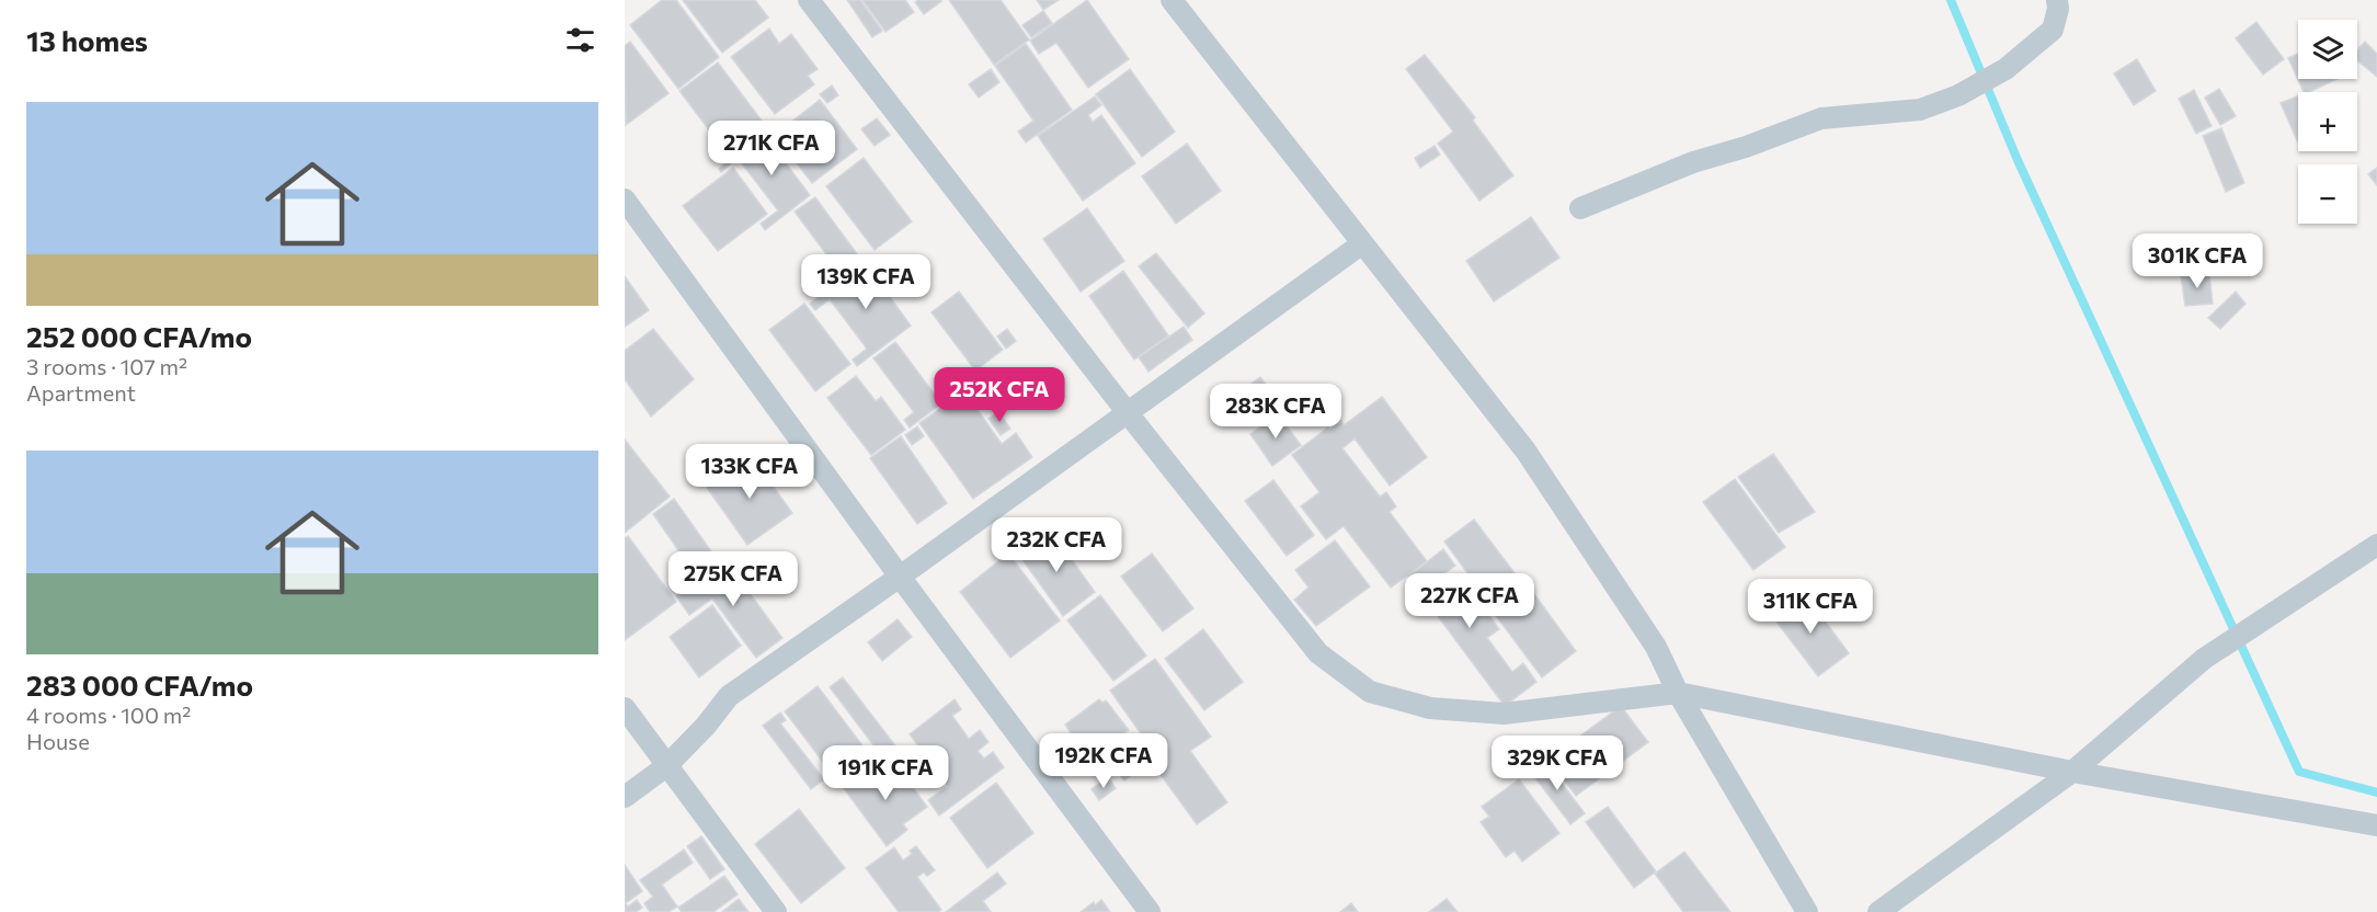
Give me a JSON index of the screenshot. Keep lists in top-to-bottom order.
{
  "page": {
    "heading": "13 homes",
    "map_buttons": ["+", "−"],
    "list": [
      {
        "name": "252 000 CFA/mo",
        "note": "3 rooms · 107 m² · Apartment"
      },
      {
        "name": "283 000 CFA/mo",
        "note": "4 rooms · 100 m² · House"
      }
    ],
    "price": [
      "271K CFA",
      "301K CFA",
      "139K CFA",
      "252K CFA",
      "283K CFA",
      "133K CFA",
      "232K CFA",
      "275K CFA",
      "227K CFA",
      "311K CFA",
      "192K CFA",
      "329K CFA",
      "191K CFA"
    ]
  }
}
